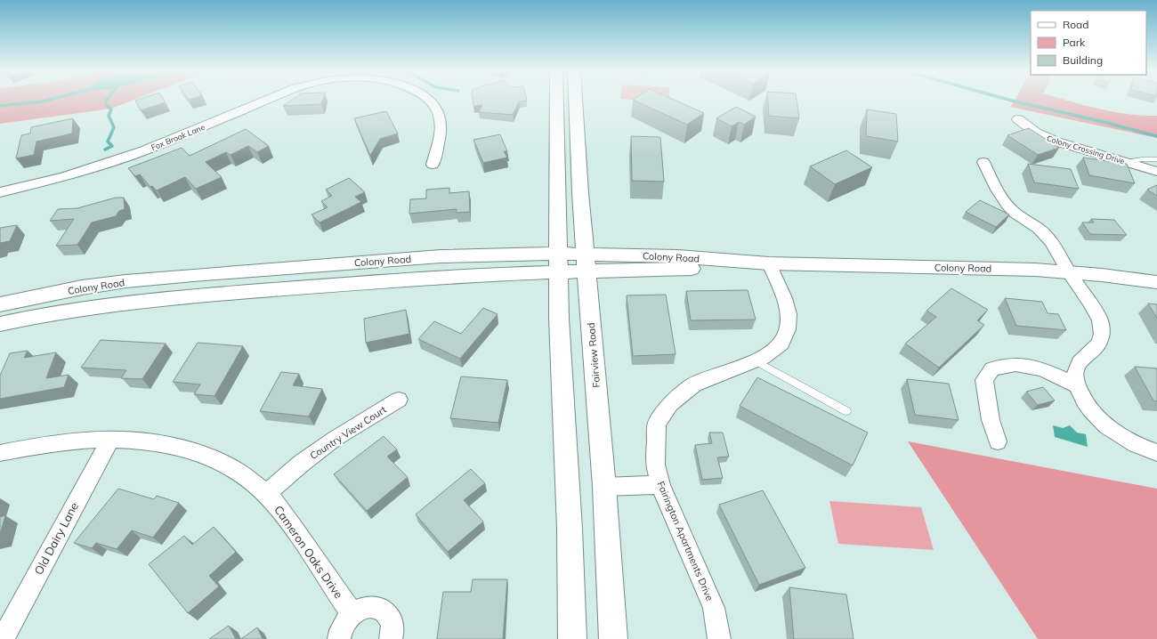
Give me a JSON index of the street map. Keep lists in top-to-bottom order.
{
  "streets": {
    "main road": ["Colony Road", "Fairview Road"],
    "street": [
      "Fox Brook Lane",
      "Colony Crossing Drive",
      "Country View Court",
      "Old Dairy Lane",
      "Fairington Apartments Drive",
      "Cameron Oaks Drive"
    ]
  },
  "crossings": [
    ["Colony Road", "Fairview Road"],
    ["Colony Road", "Fairington Apartments Drive"],
    ["Country View Court", "Cameron Oaks Drive"],
    ["Old Dairy Lane", "Cameron Oaks Drive"]
  ],
  "legend": ["Road", "Park", "Building"]
}
